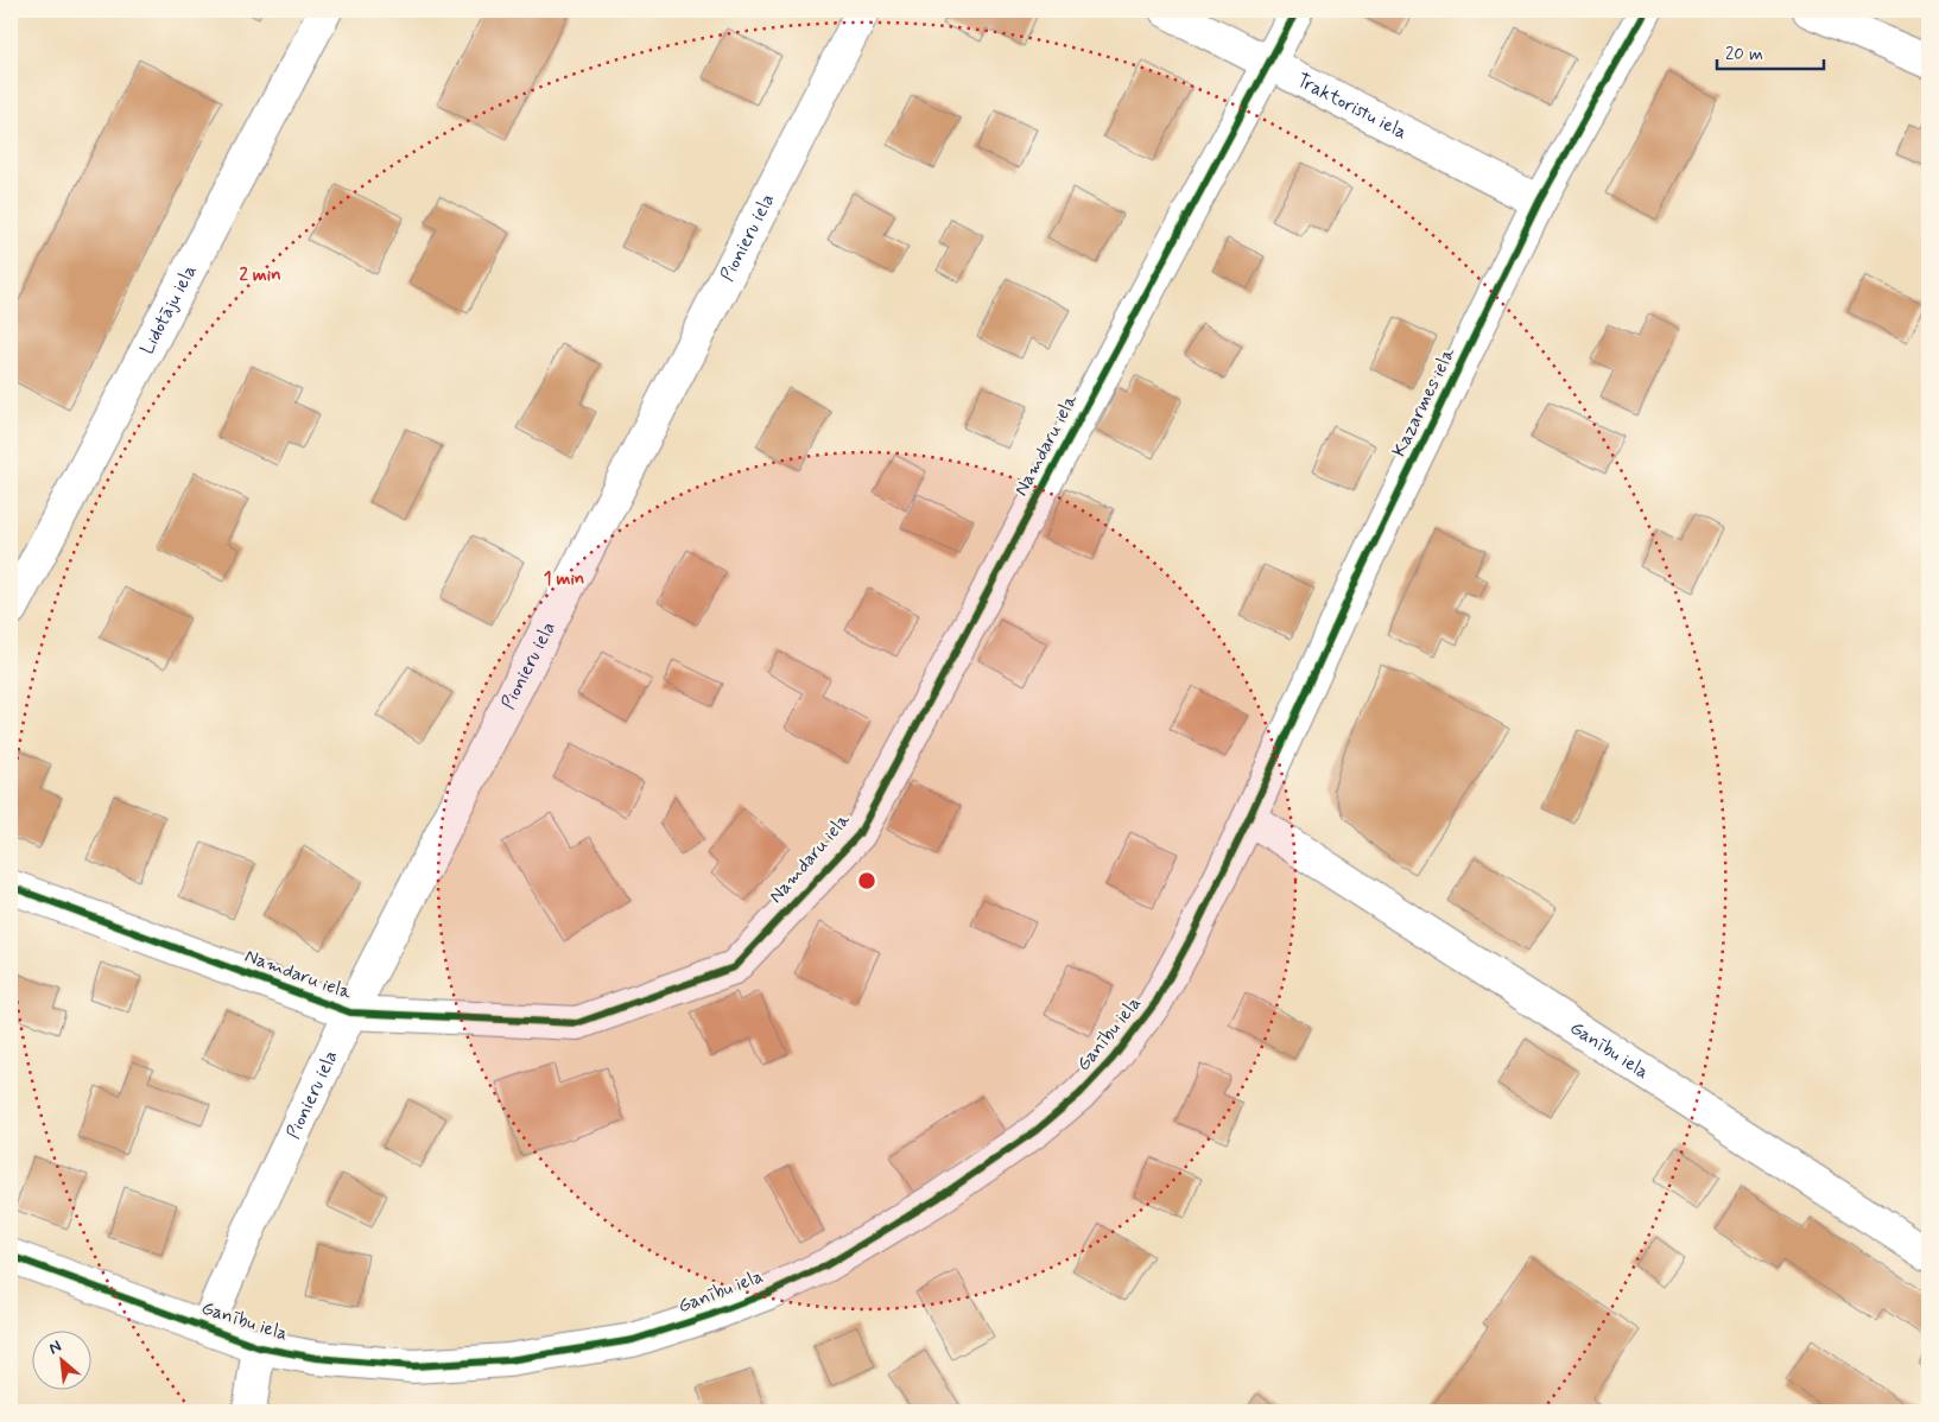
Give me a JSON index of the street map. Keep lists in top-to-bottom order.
{
  "streets": {
    "street": [
      "Traktoristu iela",
      "Pionieru iela",
      "Lidotāju iela",
      "Kazarmes iela",
      "Namdaru iela",
      "Ganību iela"
    ]
  },
  "crossings": [
    ["Traktoristu iela", "Kazarmes iela"],
    ["Traktoristu iela", "Namdaru iela"],
    ["Pionieru iela", "Namdaru iela"],
    ["Pionieru iela", "Ganību iela"],
    ["Kazarmes iela", "Ganību iela"]
  ],
  "scale_bar": "20 m",
  "north": "top left",
  "rings": ["2 min", "1 min"]
}
